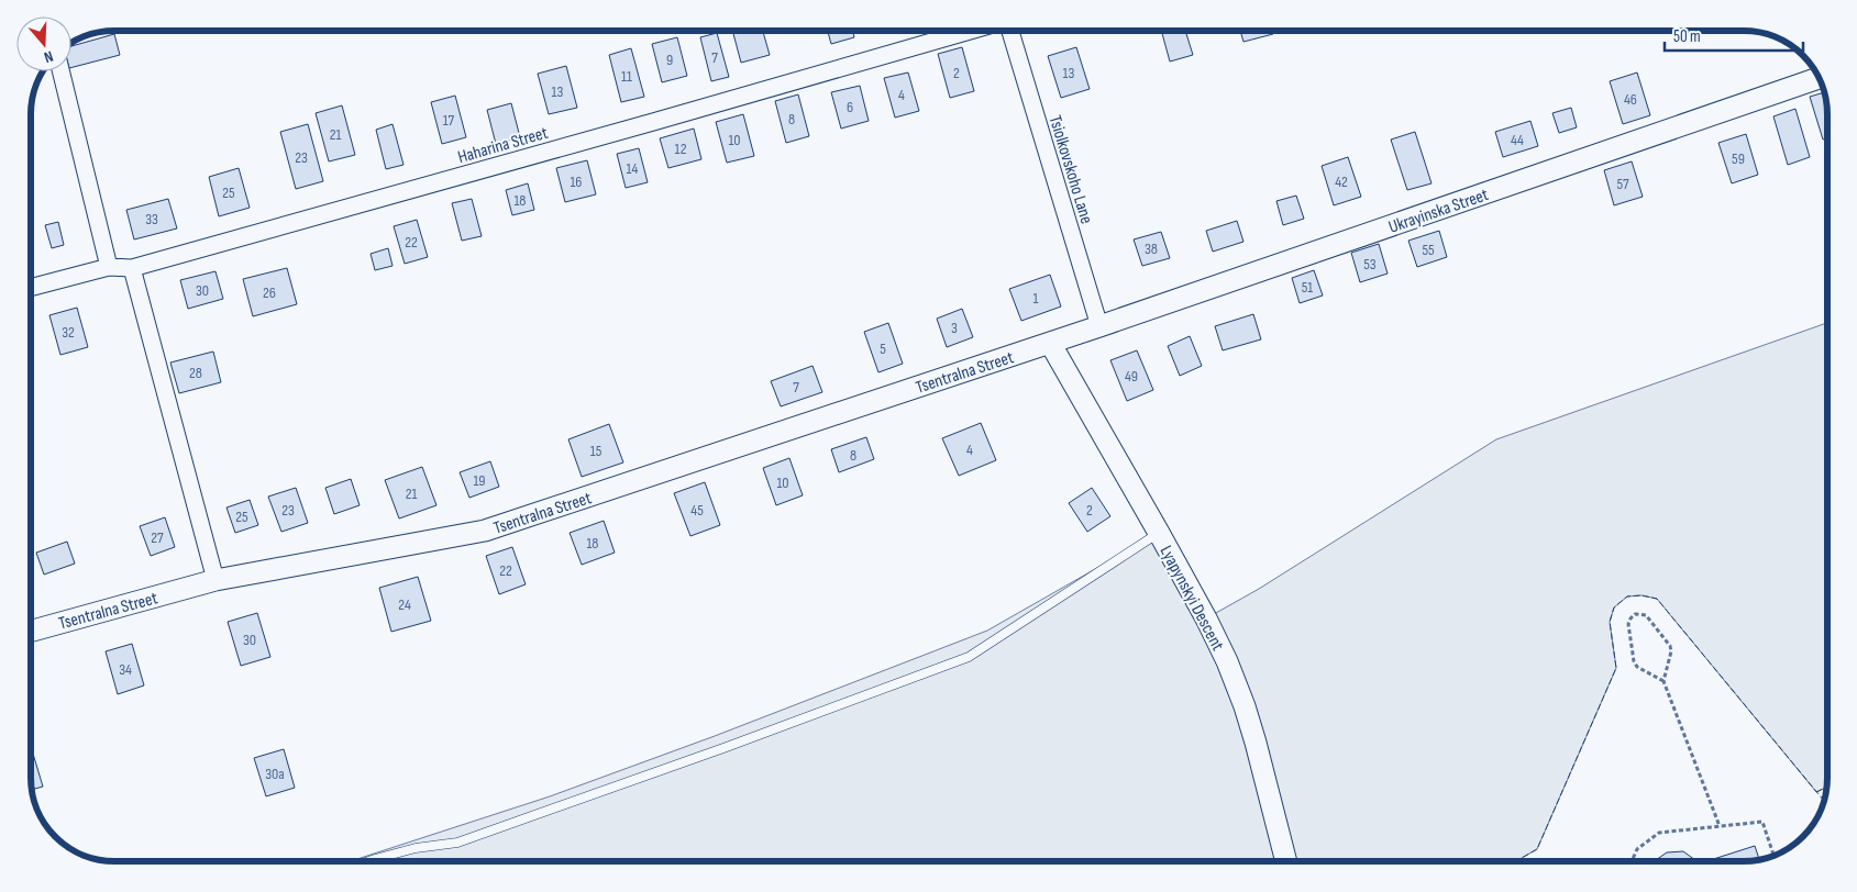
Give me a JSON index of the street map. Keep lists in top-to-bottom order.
{
  "streets": {
    "street": [
      "Haharina Street",
      "Tsiolkovskoho Lane",
      "Ukrayinska Street",
      "Tsentralna Street",
      "Lyapynskyi Descent"
    ]
  },
  "crossings": [
    ["Tsiolkovskoho Lane", "Ukrayinska Street"],
    ["Ukrayinska Street", "Tsentralna Street"],
    ["Ukrayinska Street", "Lyapynskyi Descent"],
    ["Tsentralna Street", "Lyapynskyi Descent"]
  ],
  "house_numbers": [
    "7",
    "9",
    "2",
    "13",
    "11",
    "13",
    "4",
    "46",
    "6",
    "8",
    "17",
    "21",
    "10",
    "44",
    "12",
    "23",
    "59",
    "14",
    "16",
    "42",
    "57",
    "25",
    "18",
    "33",
    "22",
    "38",
    "55",
    "53",
    "51",
    "30",
    "26",
    "1",
    "3",
    "32",
    "5",
    "28",
    "49",
    "7",
    "4",
    "15",
    "8",
    "19",
    "10",
    "21",
    "23",
    "45",
    "2",
    "25",
    "27",
    "18",
    "22",
    "24",
    "30",
    "34",
    "30а"
  ],
  "scale_bar": "50 m",
  "north": "bottom"
}
